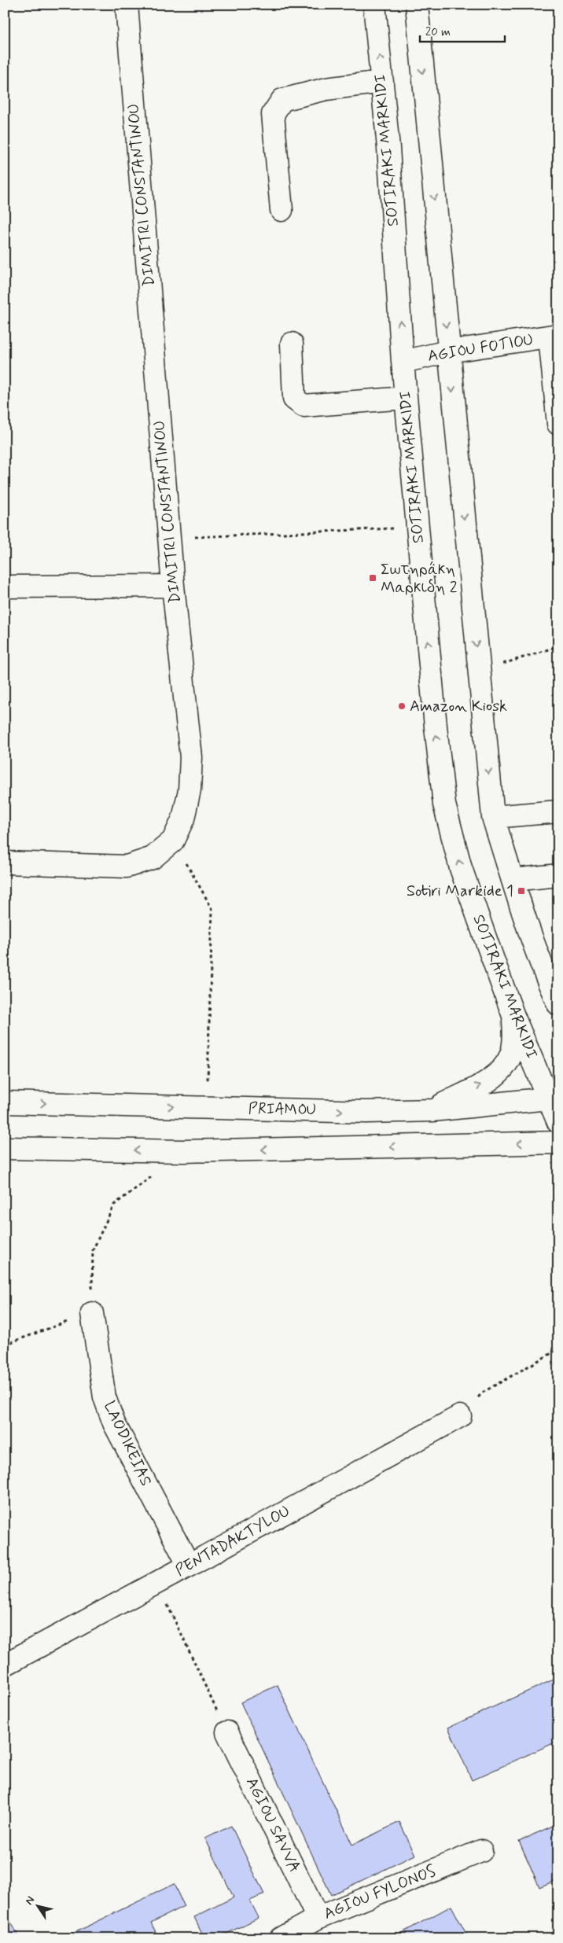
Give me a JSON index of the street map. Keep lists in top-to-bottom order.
{
  "streets": {
    "street": [
      "SOTIRAKI MARKIDI",
      "DIMITRI CONSTANTINOU",
      "AGIOU FOTIOU",
      "PRIAMOU",
      "LAODIKEIAS",
      "PENTADAKTYLOU",
      "AGIOU SAVVA",
      "AGIOU FYLONOS"
    ]
  },
  "crossings": [
    ["SOTIRAKI MARKIDI", "AGIOU FOTIOU"],
    ["SOTIRAKI MARKIDI", "PRIAMOU"],
    ["LAODIKEIAS", "PENTADAKTYLOU"],
    ["AGIOU SAVVA", "AGIOU FYLONOS"]
  ],
  "places": {
    "transit": ["Σωτηράκη Μαρκιδη 2", "Sotiri Markide 1"],
    "other": ["Amazon Kiosk"]
  },
  "scale_bar": "20 m",
  "north": "top left"
}
